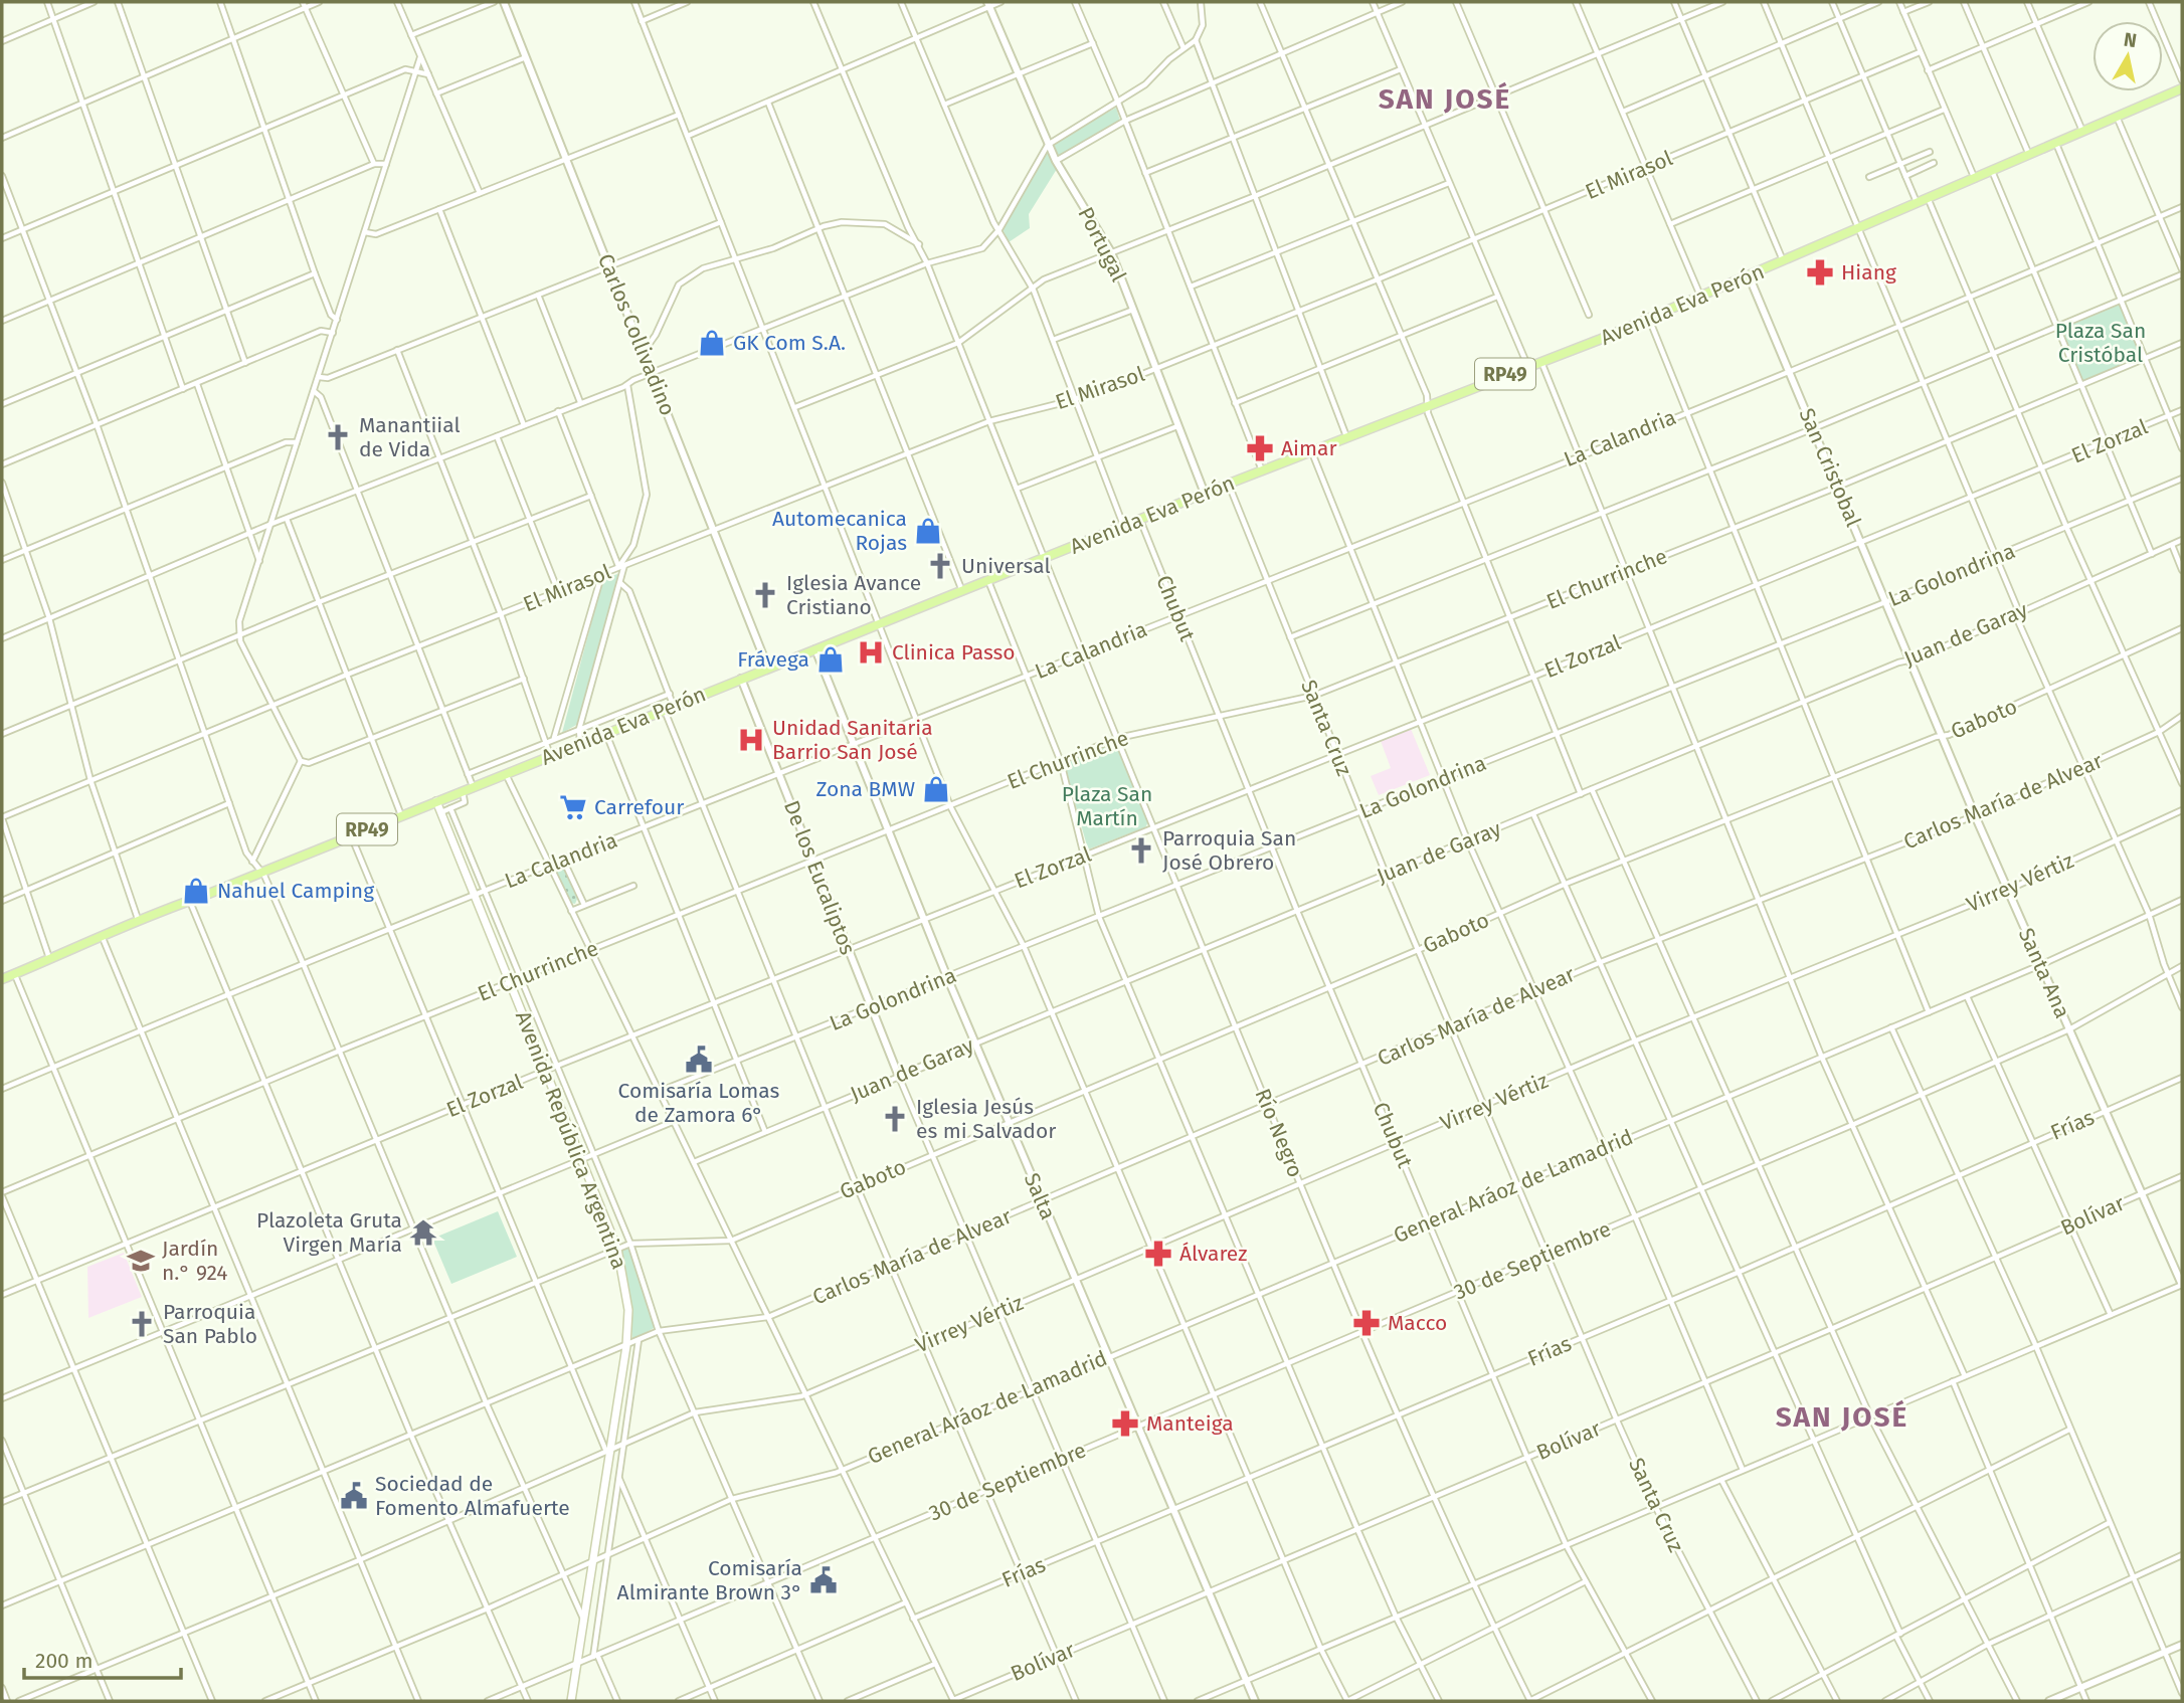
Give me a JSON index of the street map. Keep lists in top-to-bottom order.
{
  "streets": {
    "main road": ["Avenida Eva Perón", "RP49", "Avenida República Argentina"],
    "street": [
      "El Mirasol",
      "Portugal",
      "Carlos Collivadino",
      "La Calandria",
      "El Zorzal",
      "San Cristobal",
      "La Golondrina",
      "El Churrinche",
      "Chubut",
      "Juan de Garay",
      "Gaboto",
      "Santa Cruz",
      "Carlos María de Alvear",
      "De los Eucaliptos",
      "Virrey Vértiz",
      "Santa Ana",
      "Frías",
      "Río Negro",
      "General Aráoz de Lamadrid",
      "Salta",
      "Bolívar",
      "30 de Septiembre"
    ]
  },
  "crossings": [
    ["El Mirasol", "Portugal"],
    ["El Mirasol", "Carlos Collivadino"],
    ["El Mirasol", "Río Negro"],
    ["Portugal", "Avenida Eva Perón"],
    ["Avenida Eva Perón", "Carlos Collivadino"],
    ["Avenida Eva Perón", "San Cristobal"],
    ["Avenida Eva Perón", "Chubut"],
    ["Avenida Eva Perón", "Santa Cruz"],
    ["Avenida Eva Perón", "De los Eucaliptos"],
    ["Avenida Eva Perón", "Río Negro"],
    ["Avenida Eva Perón", "Avenida República Argentina"],
    ["Avenida Eva Perón", "Salta"],
    ["La Calandria", "San Cristobal"],
    ["La Calandria", "Chubut"],
    ["La Calandria", "Santa Cruz"],
    ["La Calandria", "De los Eucaliptos"],
    ["La Calandria", "Río Negro"],
    ["La Calandria", "Avenida República Argentina"],
    ["La Calandria", "Salta"],
    ["El Zorzal", "San Cristobal"],
    ["El Zorzal", "Chubut"],
    ["El Zorzal", "Santa Cruz"],
    ["El Zorzal", "De los Eucaliptos"],
    ["El Zorzal", "Río Negro"],
    ["El Zorzal", "Avenida República Argentina"],
    ["El Zorzal", "Salta"],
    ["San Cristobal", "La Golondrina"],
    ["San Cristobal", "El Churrinche"],
    ["San Cristobal", "Juan de Garay"],
    ["San Cristobal", "Santa Ana"],
    ["La Golondrina", "Chubut"],
    ["La Golondrina", "Santa Cruz"],
    ["La Golondrina", "De los Eucaliptos"],
    ["La Golondrina", "Río Negro"],
    ["La Golondrina", "Salta"],
    ["El Churrinche", "Chubut"],
    ["El Churrinche", "Santa Cruz"],
    ["El Churrinche", "De los Eucaliptos"],
    ["El Churrinche", "Río Negro"],
    ["El Churrinche", "Avenida República Argentina"],
    ["El Churrinche", "Salta"],
    ["Chubut", "Juan de Garay"],
    ["Chubut", "Gaboto"],
    ["Chubut", "Carlos María de Alvear"],
    ["Chubut", "Virrey Vértiz"],
    ["Chubut", "Frías"],
    ["Chubut", "General Aráoz de Lamadrid"],
    ["Chubut", "Bolívar"],
    ["Chubut", "30 de Septiembre"],
    ["Juan de Garay", "Santa Cruz"],
    ["Juan de Garay", "De los Eucaliptos"],
    ["Juan de Garay", "Santa Ana"],
    ["Juan de Garay", "Río Negro"],
    ["Juan de Garay", "Salta"],
    ["Gaboto", "Santa Cruz"],
    ["Gaboto", "Santa Ana"],
    ["Gaboto", "Río Negro"],
    ["Gaboto", "Salta"],
    ["Santa Cruz", "Carlos María de Alvear"],
    ["Santa Cruz", "Virrey Vértiz"],
    ["Santa Cruz", "Frías"],
    ["Santa Cruz", "General Aráoz de Lamadrid"],
    ["Santa Cruz", "Bolívar"],
    ["Santa Cruz", "30 de Septiembre"],
    ["Carlos María de Alvear", "Santa Ana"],
    ["Carlos María de Alvear", "Río Negro"],
    ["Carlos María de Alvear", "Avenida República Argentina"],
    ["Carlos María de Alvear", "Salta"],
    ["Virrey Vértiz", "Santa Ana"],
    ["Virrey Vértiz", "Río Negro"],
    ["Virrey Vértiz", "Avenida República Argentina"],
    ["Virrey Vértiz", "Salta"],
    ["Santa Ana", "Frías"],
    ["Santa Ana", "General Aráoz de Lamadrid"],
    ["Santa Ana", "Bolívar"],
    ["Santa Ana", "30 de Septiembre"],
    ["Frías", "Río Negro"],
    ["Frías", "Salta"],
    ["Río Negro", "General Aráoz de Lamadrid"],
    ["Río Negro", "Bolívar"],
    ["Río Negro", "30 de Septiembre"],
    ["Avenida República Argentina", "General Aráoz de Lamadrid"],
    ["Avenida República Argentina", "30 de Septiembre"],
    ["General Aráoz de Lamadrid", "Salta"],
    ["Salta", "Bolívar"],
    ["Salta", "30 de Septiembre"]
  ],
  "districts": ["SAN JOSÉ", "SAN JOSÉ"],
  "parks": ["Plaza San Cristóbal", "Plaza San Martín"],
  "places": {
    "pharmacy": [
      "Hiang",
      "Aimar",
      "Álvarez",
      "Macco",
      "Manteiga"
    ],
    "shop": [
      "GK Com S.A.",
      "Automecanica Rojas",
      "Frávega",
      "Zona BMW",
      "Nahuel Camping"
    ],
    "church": [
      "Manantiial de Vida",
      "Universal",
      "Iglesia Avance Cristiano",
      "Parroquia San José Obrero",
      "Iglesia Jesús es mi Salvador",
      "Parroquia San Pablo"
    ],
    "hospital": ["Clinica Passo", "Unidad Sanitaria Barrio San José"],
    "supermarket": ["Carrefour"],
    "public building": ["Comisaría Lomas de Zamora 6°", "Sociedad de Fomento Almafuerte", "Comisaría Almirante Brown 3°"],
    "temple": ["Plazoleta Gruta Virgen María"],
    "school or university": ["Jardín n.° 924"]
  },
  "scale_bar": "200 m",
  "north": "top"
}
